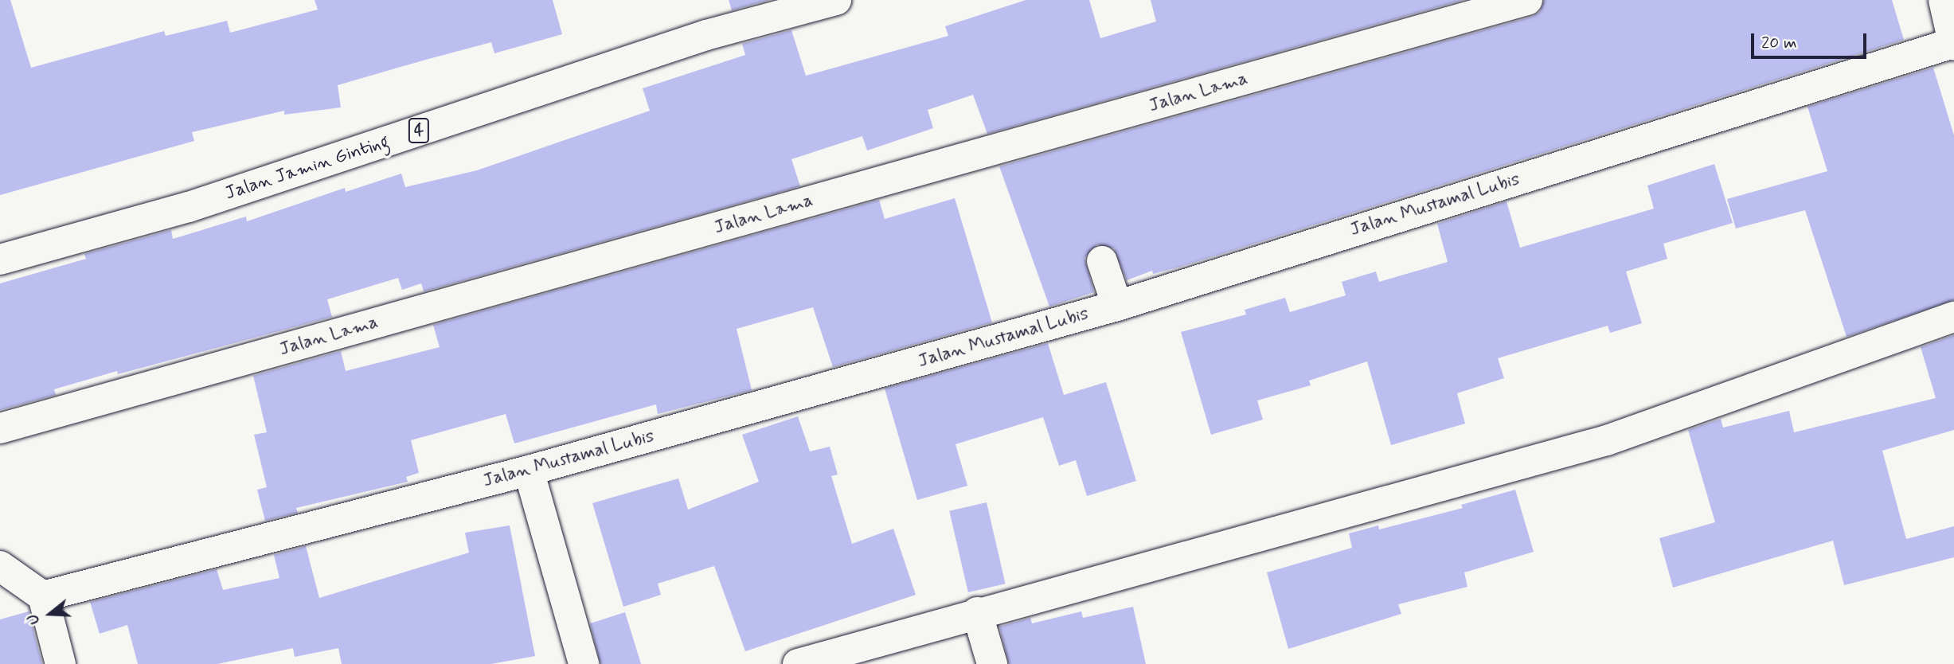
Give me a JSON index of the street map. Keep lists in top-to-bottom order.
{
  "streets": {
    "main road": [
      "Jalan Lama",
      "4",
      "Jalan Jamin Ginting",
      "Jalan Mustamal Lubis"
    ]
  },
  "scale_bar": "20 m",
  "north": "left"
}
